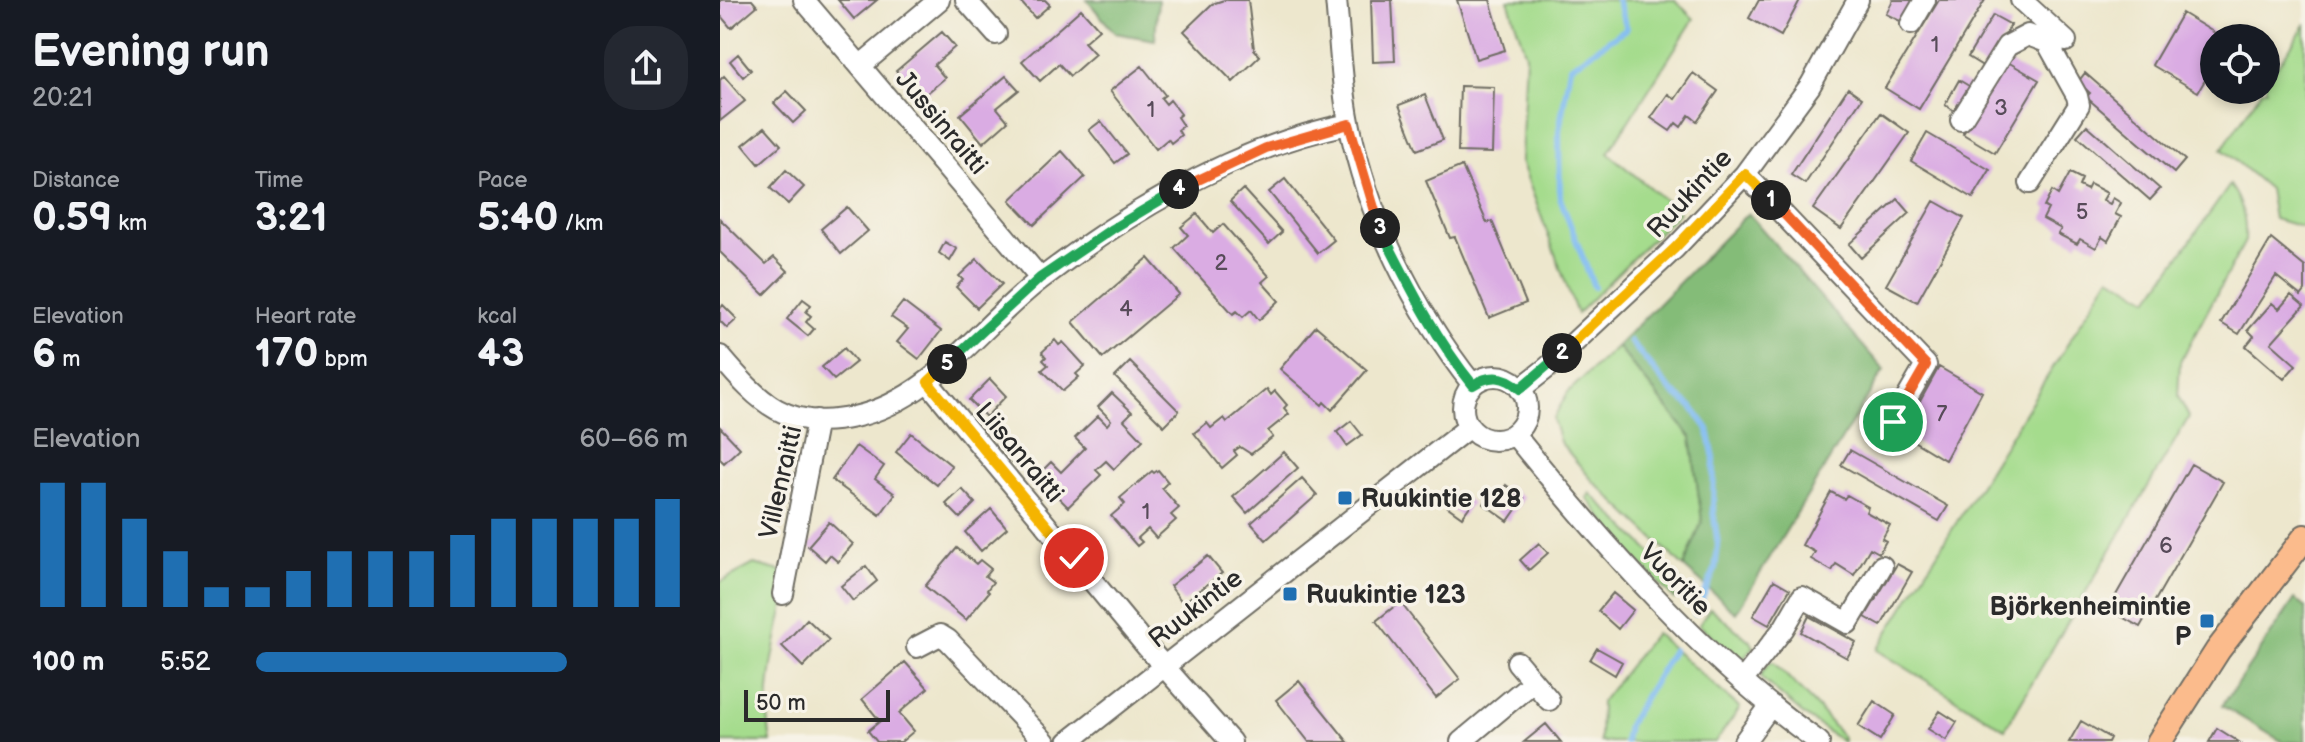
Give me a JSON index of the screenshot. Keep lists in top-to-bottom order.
{
  "streets": {
    "street": [
      "Jussinraitti",
      "Ruukintie",
      "Liisanraitti",
      "Villenraitti",
      "Vuoritie"
    ]
  },
  "crossings": [
    ["Jussinraitti", "Villenraitti"],
    ["Ruukintie", "Liisanraitti"],
    ["Ruukintie", "Vuoritie"],
    ["Liisanraitti", "Villenraitti"]
  ],
  "places": {
    "transit": ["Ruukintie 128", "Ruukintie 123", "Björkenheimintie P"]
  },
  "house_numbers": [
    "1",
    "3",
    "1",
    "5",
    "2",
    "4",
    "7",
    "1",
    "6"
  ],
  "scale_bar": "50 m",
  "page": {
    "heading": ["Evening run", "20:21"],
    "stats": [
      ["Distance", "0.59 km"],
      ["Time", "3:21"],
      ["Pace", "5:40 /km"],
      ["Elevation", "6 m"],
      ["Heart rate", "170 bpm"],
      ["kcal", "43"]
    ],
    "pins": [
      "4",
      "1",
      "3",
      "2",
      "5"
    ],
    "chart": ["Elevation", "60–66 m"],
    "list": [
      {
        "name": "100 m",
        "note": "5:52"
      }
    ],
    "scale": "50 m"
  }
}
